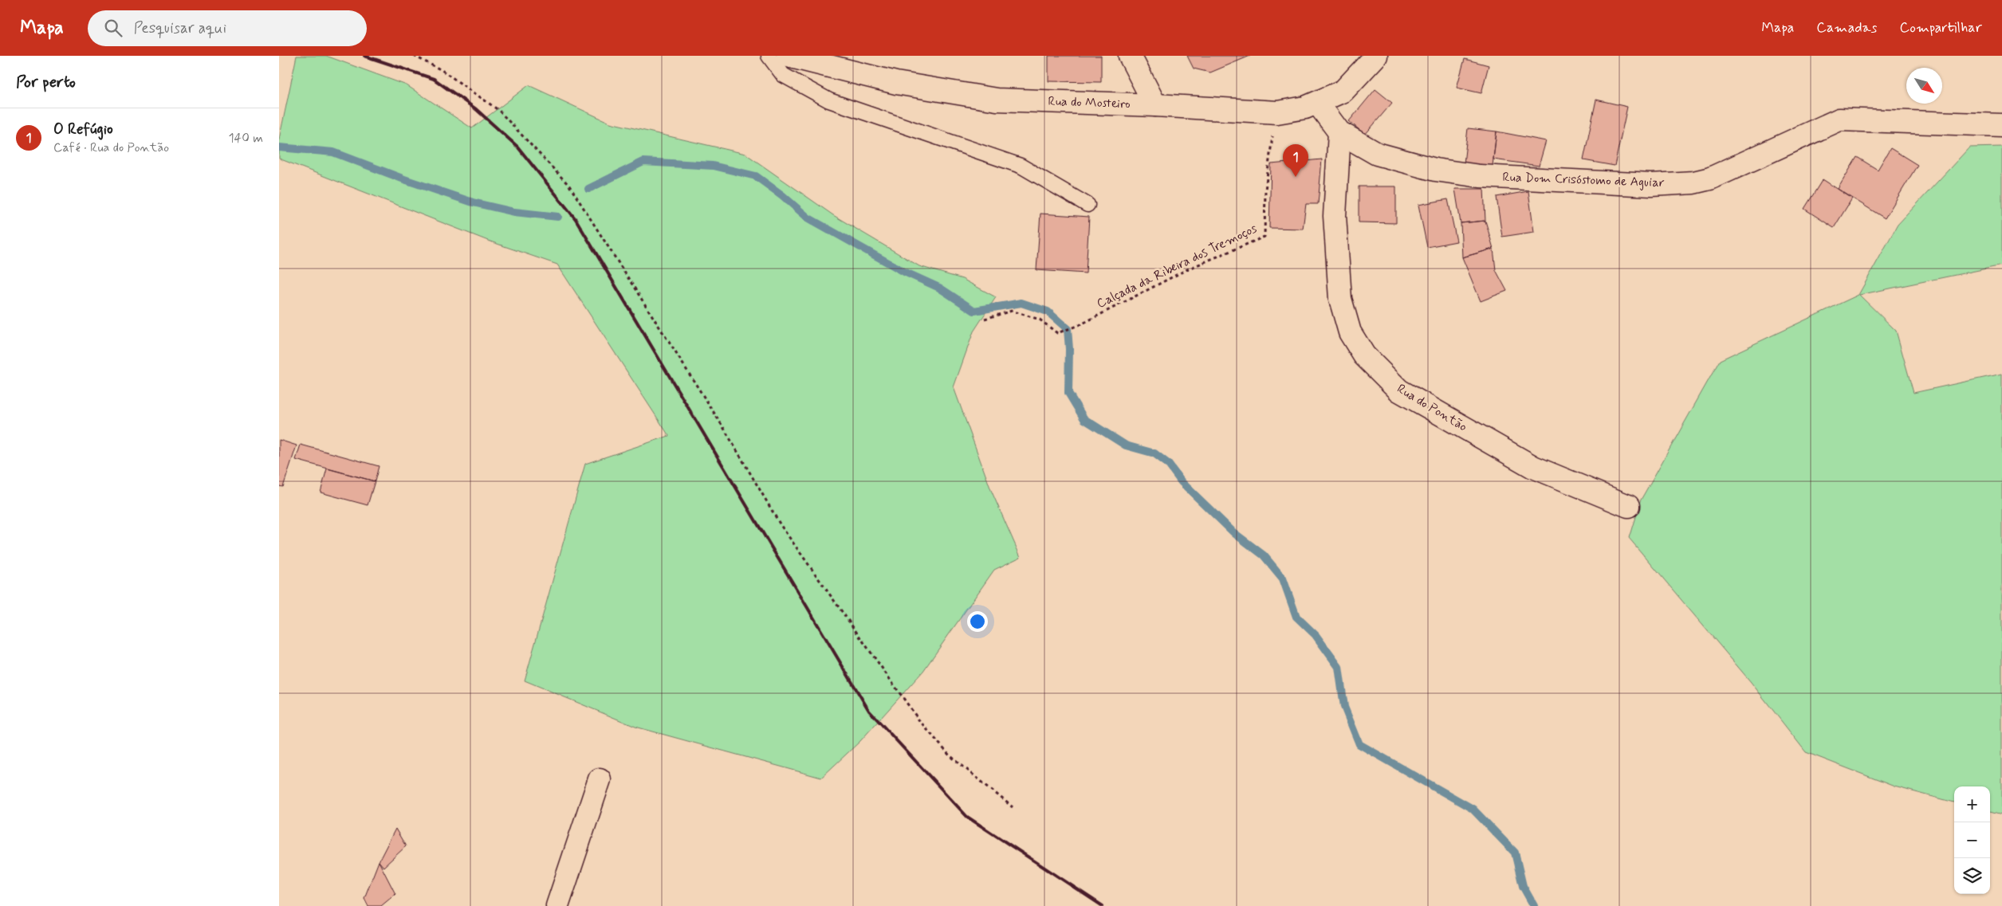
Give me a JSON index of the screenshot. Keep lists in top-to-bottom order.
{
  "streets": {
    "street": ["Rua do Mosteiro", "Rua Dom Crisóstomo de Aguiar", "Rua do Pontão"],
    "path": ["Calçada da Ribeira dos Tremoços"]
  },
  "crossings": [
    ["Rua do Mosteiro", "Rua Dom Crisóstomo de Aguiar"],
    ["Rua do Mosteiro", "Calçada da Ribeira dos Tremoços"],
    ["Rua Dom Crisóstomo de Aguiar", "Rua do Pontão"]
  ],
  "north": "bottom right",
  "page": {
    "header": "Mapa",
    "search": "Pesquisar aqui",
    "nav": ["Mapa", "Camadas", "Compartilhar"],
    "heading": "Por perto",
    "list": [
      {
        "mark": "1",
        "name": "O Refúgio",
        "note": "Café · Rua do Pontão",
        "value": "140 m"
      }
    ],
    "pins": "1",
    "map_buttons": ["+", "−"]
  }
}
